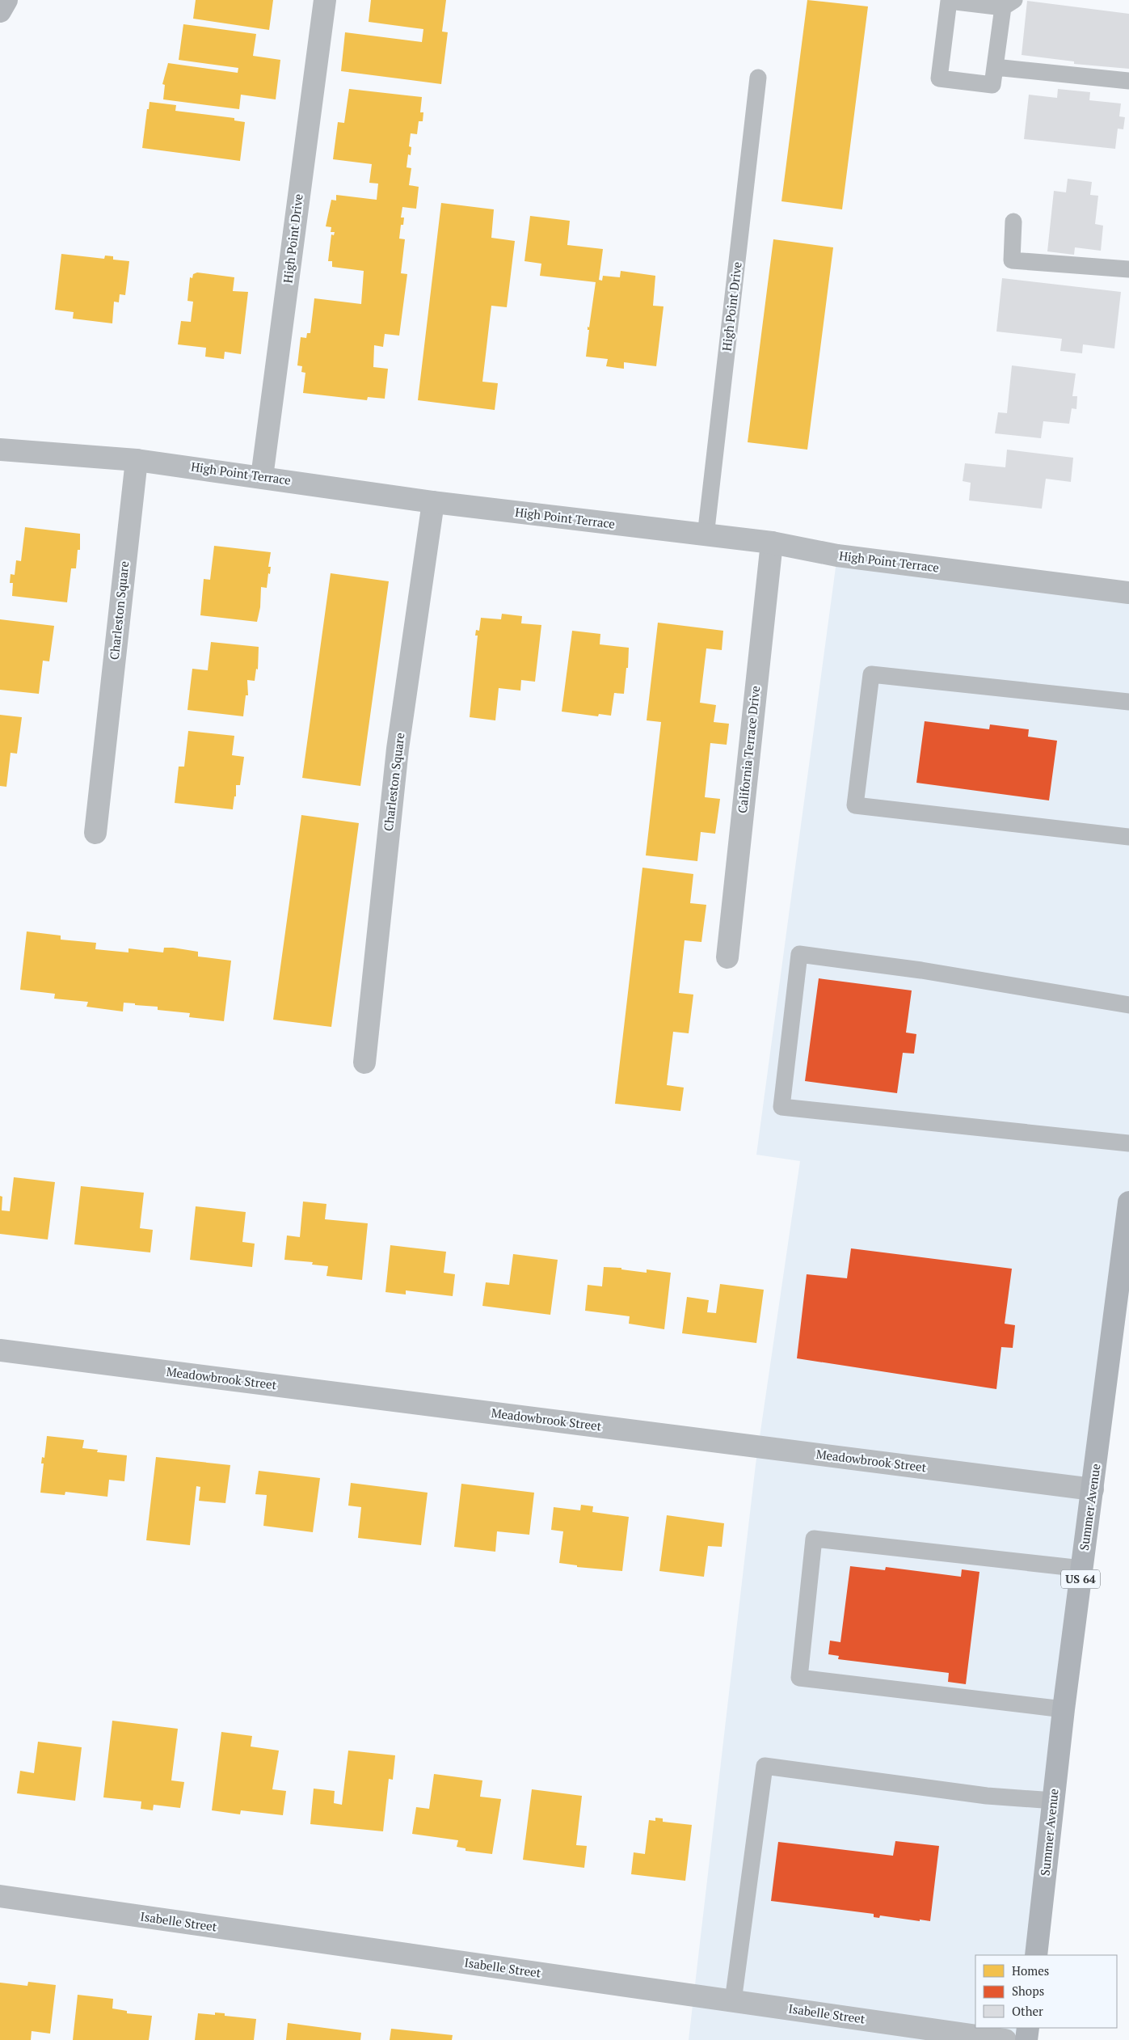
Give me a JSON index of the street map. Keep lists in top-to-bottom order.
{
  "streets": {
    "main road": ["Summer Avenue", "US 64"],
    "street": [
      "High Point Drive",
      "High Point Terrace",
      "Charleston Square",
      "California Terrace Drive",
      "Meadowbrook Street",
      "Isabelle Street"
    ]
  },
  "crossings": [
    ["High Point Drive", "High Point Terrace"],
    ["High Point Terrace", "Charleston Square"],
    ["High Point Terrace", "California Terrace Drive"],
    ["Meadowbrook Street", "Summer Avenue"]
  ],
  "legend": ["Homes", "Shops", "Other"]
}
